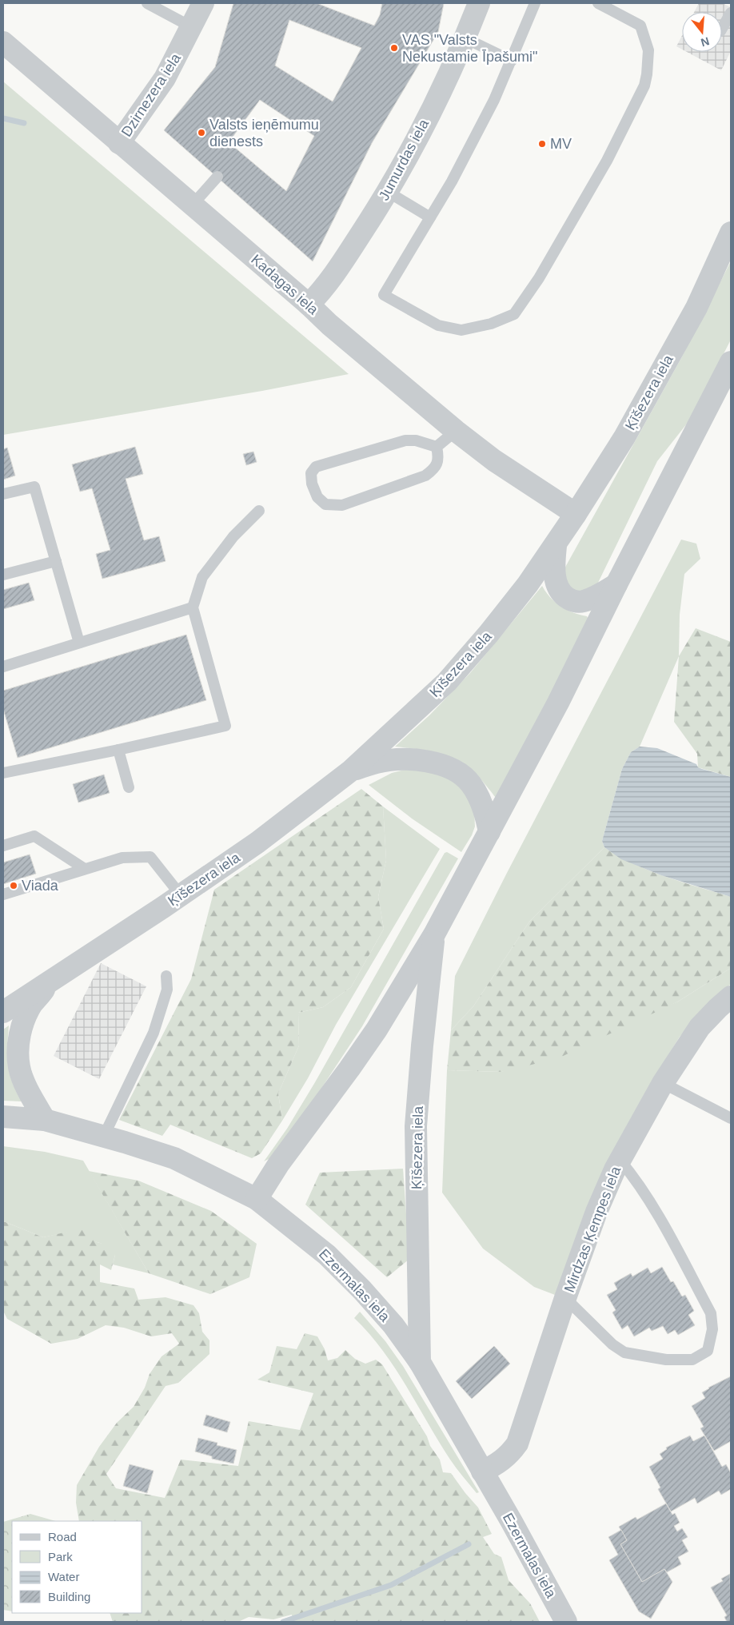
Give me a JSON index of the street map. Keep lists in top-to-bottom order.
{
  "streets": {
    "street": [
      "Dzirnezera iela",
      "Jumurdas iela",
      "Kadagas iela",
      "Ķīšezera iela",
      "Mirdzas Ķempes iela",
      "Ezermalas iela"
    ]
  },
  "crossings": [
    ["Dzirnezera iela", "Kadagas iela"],
    ["Jumurdas iela", "Kadagas iela"],
    ["Kadagas iela", "Ķīšezera iela"],
    ["Ķīšezera iela", "Ezermalas iela"],
    ["Mirdzas Ķempes iela", "Ezermalas iela"]
  ],
  "places": [
    "VAS \"Valsts Nekustamie Īpašumi\"",
    "Valsts ieņēmumu dienests",
    "MV",
    "Viada"
  ],
  "legend": [
    "Road",
    "Park",
    "Water",
    "Building"
  ],
  "north": "bottom"
}
